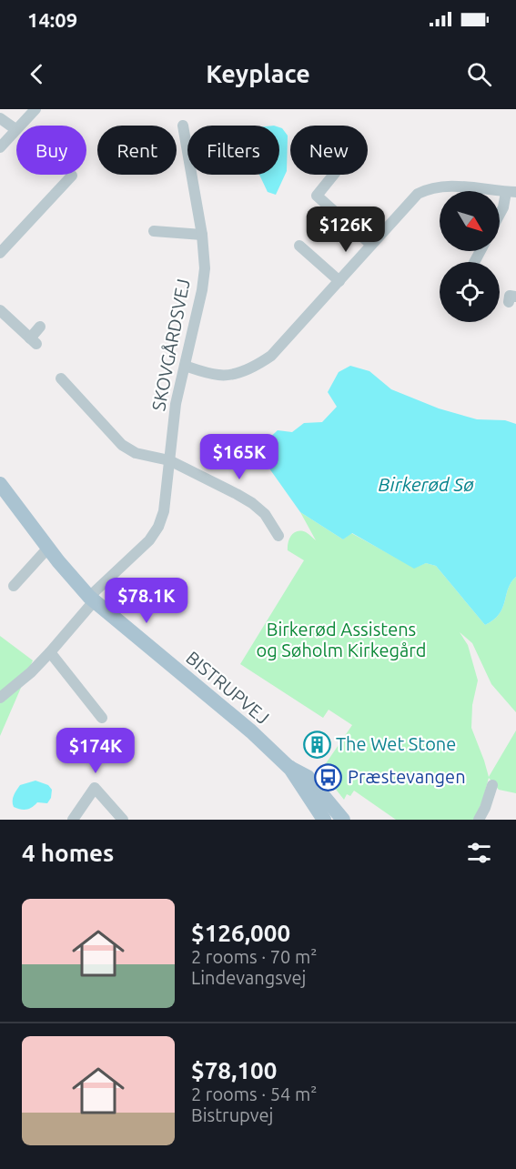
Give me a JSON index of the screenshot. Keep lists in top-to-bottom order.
{
  "streets": {
    "main road": ["BISTRUPVEJ"],
    "street": ["SKOVGÅRDSVEJ"]
  },
  "crossings": [
    ["SKOVGÅRDSVEJ", "BISTRUPVEJ"]
  ],
  "water": ["Birkerød Sø"],
  "parks": ["Birkerød Assistens og Søholm Kirkegård"],
  "places": {
    "building": ["The Wet Stone"],
    "bus stop": ["Præstevangen"]
  },
  "north": "bottom right",
  "page": {
    "status": "14:09",
    "header": "Keyplace",
    "chip": [
      "Buy",
      "Rent",
      "Filters",
      "New"
    ],
    "price": [
      "$126K",
      "$165K",
      "$78.1K",
      "$174K"
    ],
    "heading": "4 homes",
    "list": [
      {
        "name": "$126,000",
        "note": "2 rooms · 70 m² · Lindevangsvej"
      },
      {
        "name": "$78,100",
        "note": "2 rooms · 54 m² · Bistrupvej"
      }
    ]
  }
}
